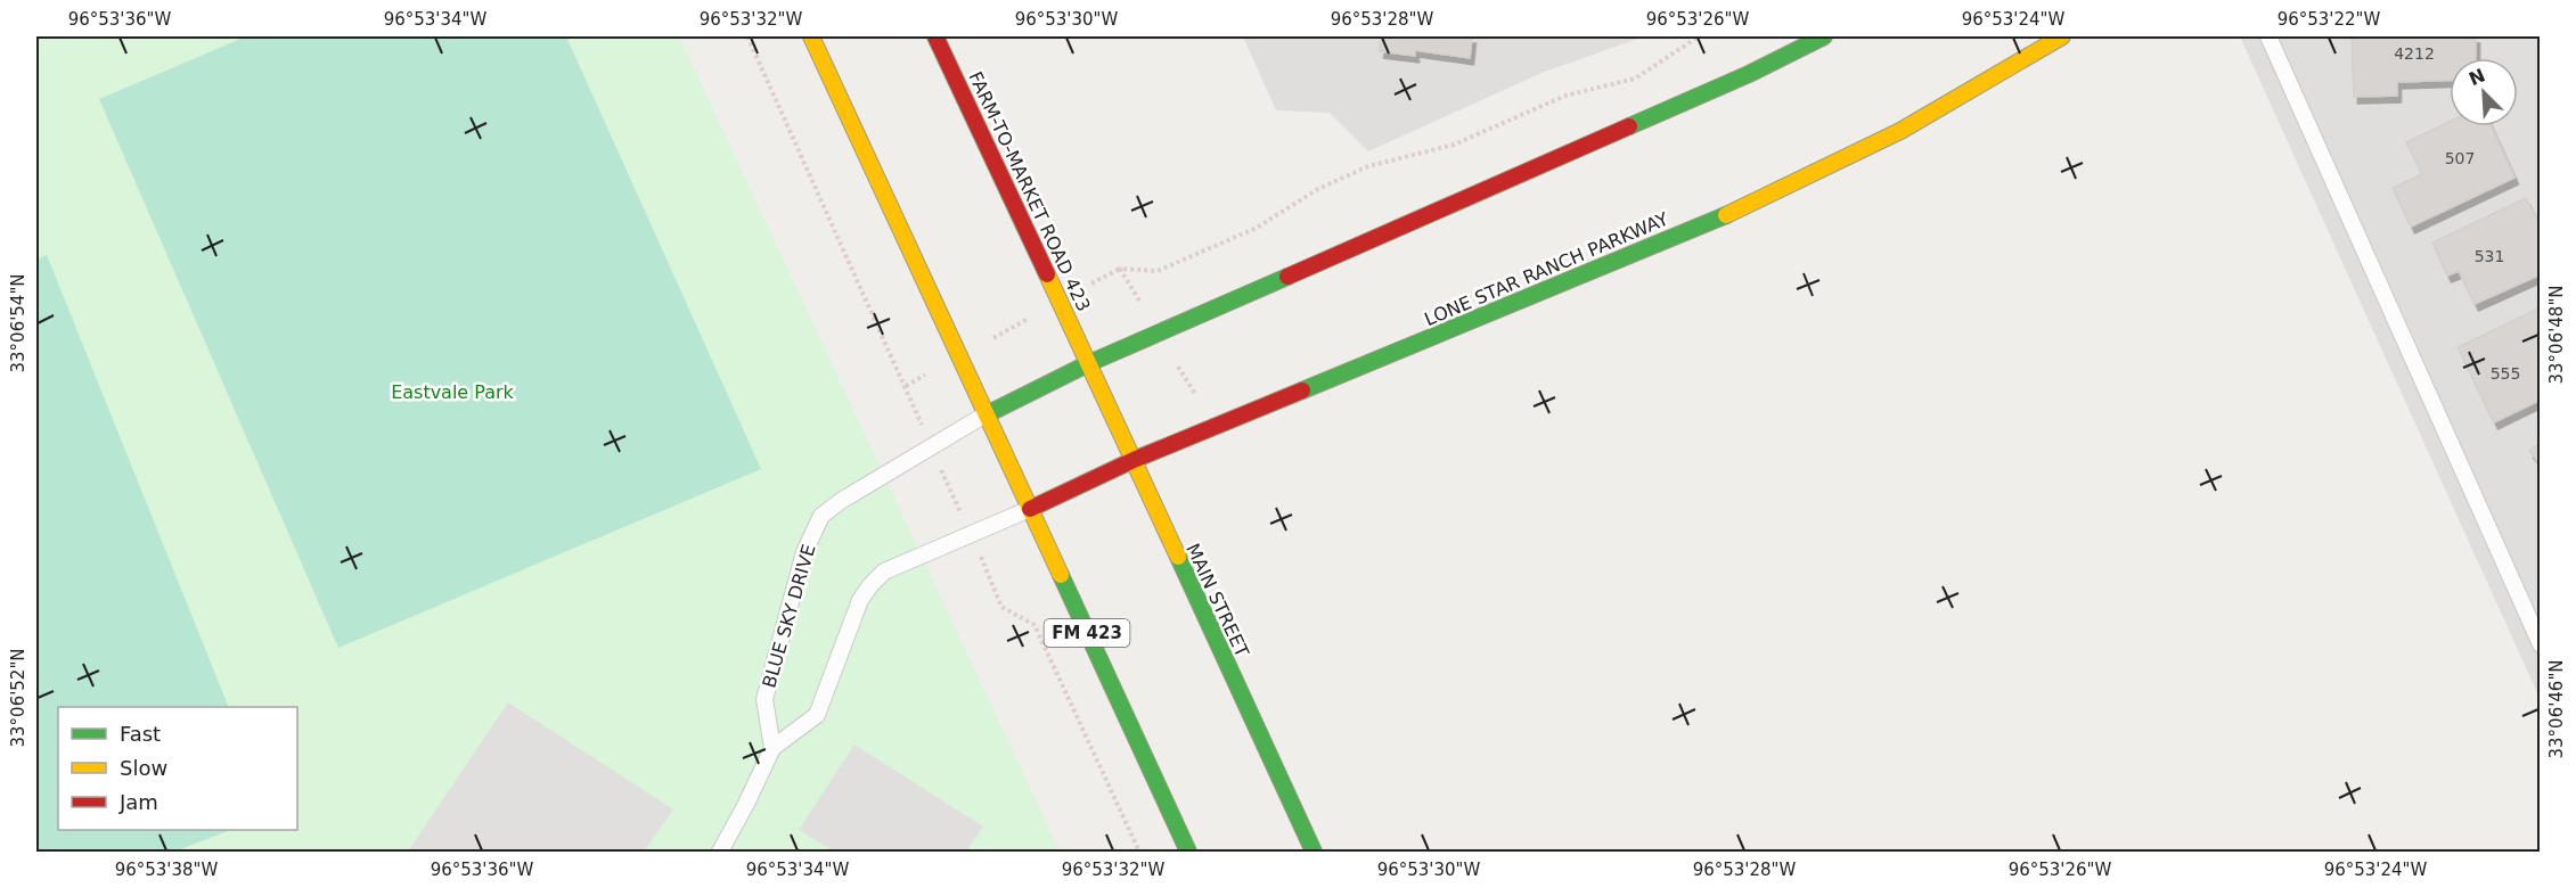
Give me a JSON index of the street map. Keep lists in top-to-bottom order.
{
  "streets": {
    "main road": [
      "FARM-TO-MARKET ROAD 423",
      "LONE STAR RANCH PARKWAY",
      "MAIN STREET",
      "FM 423"
    ],
    "lane": ["BLUE SKY DRIVE"]
  },
  "crossings": [
    ["FARM-TO-MARKET ROAD 423", "MAIN STREET"],
    ["LONE STAR RANCH PARKWAY", "MAIN STREET"],
    ["LONE STAR RANCH PARKWAY", "FM 423"],
    ["BLUE SKY DRIVE", "FM 423"]
  ],
  "parks": ["Eastvale Park"],
  "house_numbers": [
    "4212",
    "507",
    "531",
    "555"
  ],
  "legend": ["Fast", "Slow", "Jam"],
  "north": "top left",
  "coordinates": [
    "96°53'36\"W",
    "96°53'34\"W",
    "96°53'32\"W",
    "96°53'30\"W",
    "96°53'28\"W",
    "96°53'26\"W",
    "96°53'24\"W",
    "96°53'22\"W",
    "33°06'54\"N",
    "33°06'48\"N",
    "33°06'52\"N",
    "33°06'46\"N",
    "96°53'38\"W"
  ]
}
